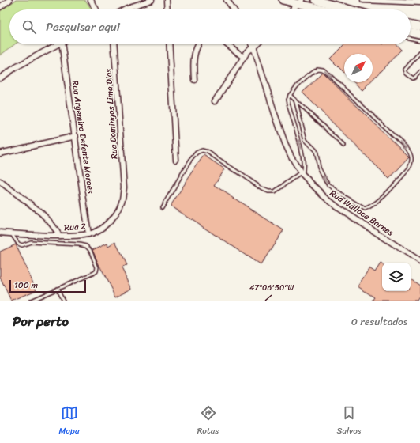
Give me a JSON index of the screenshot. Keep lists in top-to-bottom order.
{
  "streets": {
    "street": [
      "Rua Domingos Lima Dias",
      "Rua Argemiro Defente Moraes",
      "Rua Wallace Barnes",
      "Rua 2"
    ]
  },
  "crossings": [
    ["Rua Domingos Lima Dias", "Rua 2"],
    ["Rua Argemiro Defente Moraes", "Rua 2"]
  ],
  "scale_bar": "100 m",
  "north": "top right",
  "page": {
    "search": "Pesquisar aqui",
    "scale": "100 m",
    "heading": ["Por perto", "0 resultados"],
    "nav": ["Mapa", "Rotas", "Salvos"]
  },
  "coordinates": ["47°06'50\"W"]
}
